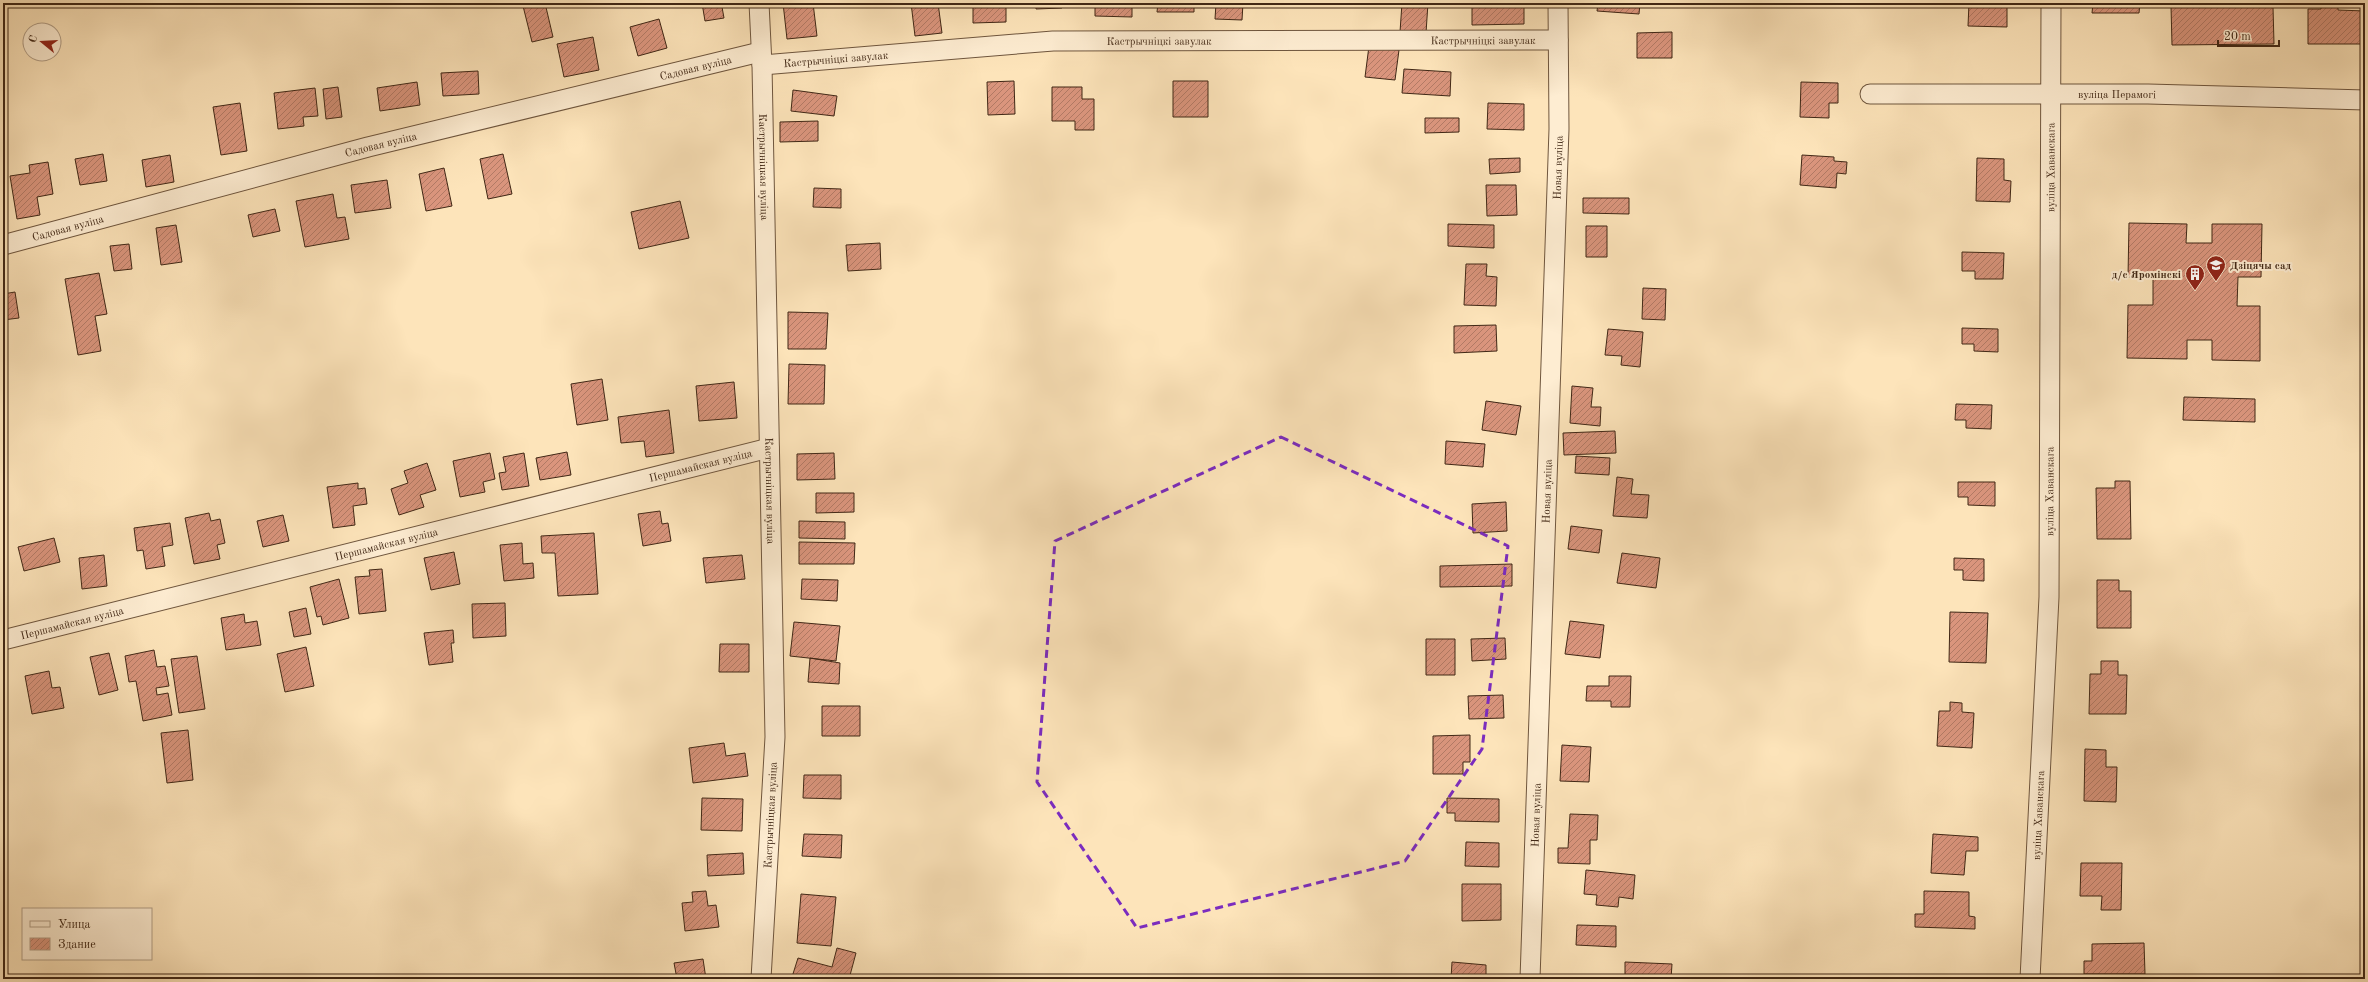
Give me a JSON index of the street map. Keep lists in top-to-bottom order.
{
  "streets": {
    "street": [
      "Кастрычніцкі завулак",
      "Садовая вуліца",
      "вуліца Перамогі",
      "Кастрычніцкая вуліца",
      "Новая вуліца",
      "вуліца Хаванскага",
      "Першамайская вуліца"
    ]
  },
  "crossings": [
    ["Кастрычніцкі завулак", "Садовая вуліца"],
    ["Кастрычніцкі завулак", "Кастрычніцкая вуліца"],
    ["Кастрычніцкі завулак", "Новая вуліца"],
    ["Садовая вуліца", "Кастрычніцкая вуліца"],
    ["вуліца Перамогі", "вуліца Хаванскага"],
    ["Кастрычніцкая вуліца", "Першамайская вуліца"]
  ],
  "places": {
    "school or university": ["Дзіцячы сад"],
    "building": ["д/с Яромінскі"]
  },
  "legend": ["Улица", "Здание"],
  "scale_bar": "20 m",
  "north": "left"
}
